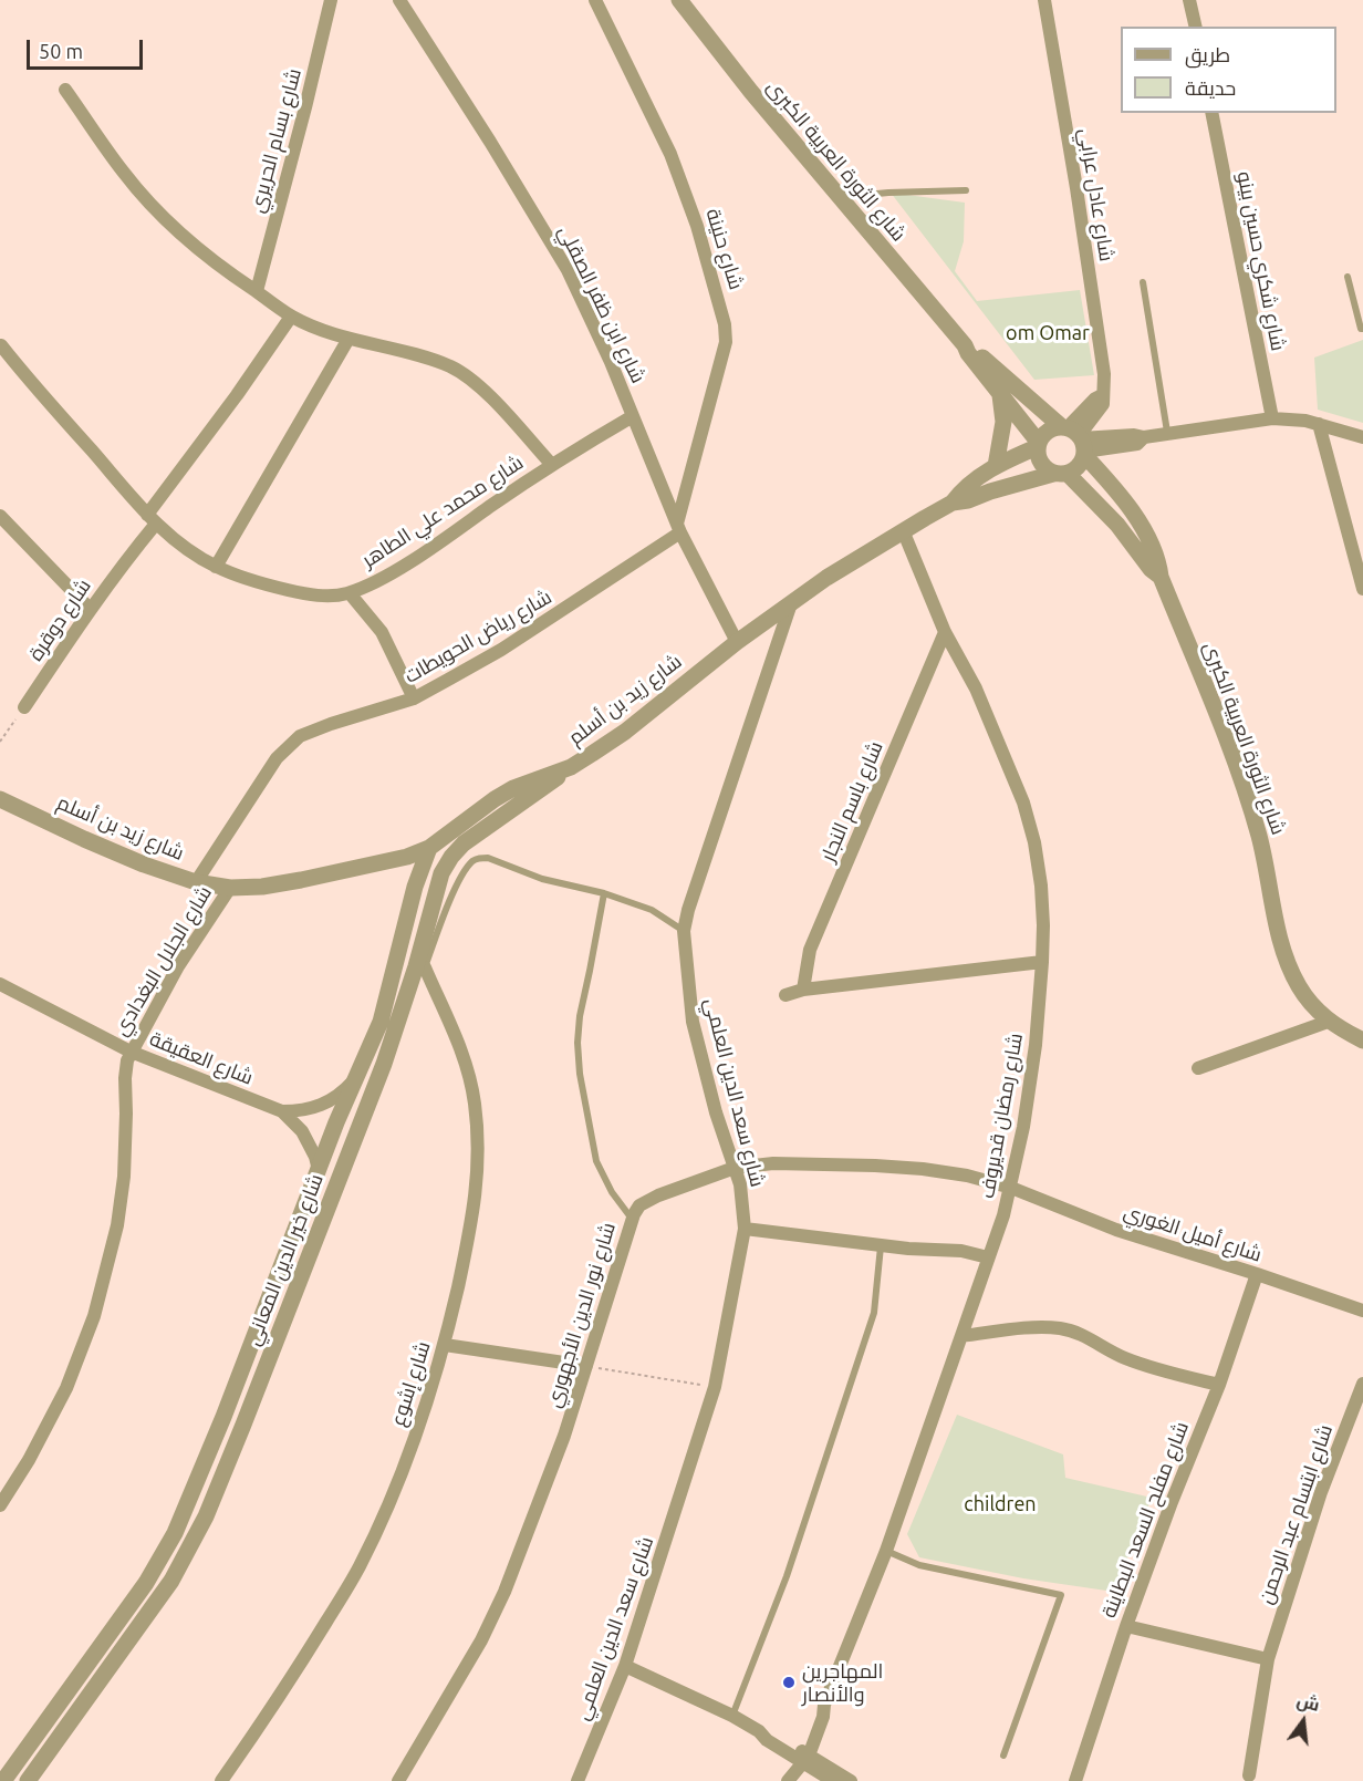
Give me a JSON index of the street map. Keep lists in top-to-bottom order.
{
  "streets": {
    "street": [
      "شارع بسام الحريري",
      "شارع الثورة العربية الكبرى",
      "شارع عادل عرابي",
      "شارع حنينة",
      "شارع شكري حسين بينو",
      "شارع ابن ظفر الصقلي",
      "شارع محمد علي الطاهر",
      "شارع دوقرة",
      "شارع رياض الحويطات",
      "شارع زيد بن أسلم",
      "شارع باسم النجار",
      "شارع الجلال البغدادي",
      "شارع العقيقة",
      "شارع سعد الدين العلمي",
      "شارع رمضان قديروف",
      "شارع أميل الغوري",
      "شارع خير الدين المعاني",
      "شارع نور الدين الأجهوري",
      "شارع إشوع",
      "شارع ابتسام عبد الرحمن",
      "شارع مفلح السعد البطاينة"
    ]
  },
  "crossings": [
    ["شارع الثورة العربية الكبرى", "شارع عادل عرابي"],
    ["شارع الثورة العربية الكبرى", "شارع زيد بن أسلم"],
    ["شارع عادل عرابي", "شارع زيد بن أسلم"],
    ["شارع حنينة", "شارع ابن ظفر الصقلي"],
    ["شارع حنينة", "شارع رياض الحويطات"],
    ["شارع ابن ظفر الصقلي", "شارع محمد علي الطاهر"],
    ["شارع ابن ظفر الصقلي", "شارع رياض الحويطات"],
    ["شارع ابن ظفر الصقلي", "شارع زيد بن أسلم"],
    ["شارع محمد علي الطاهر", "شارع دوقرة"],
    ["شارع رياض الحويطات", "شارع زيد بن أسلم"],
    ["شارع زيد بن أسلم", "شارع الجلال البغدادي"],
    ["شارع زيد بن أسلم", "شارع سعد الدين العلمي"],
    ["شارع زيد بن أسلم", "شارع رمضان قديروف"],
    ["شارع زيد بن أسلم", "شارع خير الدين المعاني"],
    ["شارع باسم النجار", "شارع رمضان قديروف"],
    ["شارع الجلال البغدادي", "شارع العقيقة"],
    ["شارع العقيقة", "شارع خير الدين المعاني"],
    ["شارع سعد الدين العلمي", "شارع نور الدين الأجهوري"],
    ["شارع رمضان قديروف", "شارع أميل الغوري"],
    ["شارع رمضان قديروف", "شارع نور الدين الأجهوري"],
    ["شارع أميل الغوري", "شارع نور الدين الأجهوري"],
    ["شارع أميل الغوري", "شارع مفلح السعد البطاينة"],
    ["شارع خير الدين المعاني", "شارع إشوع"]
  ],
  "parks": ["om Omar", "children"],
  "places": ["المهاجرين والأنصار"],
  "legend": ["طريق", "حديقة"],
  "scale_bar": "50 m",
  "north": "top"
}
